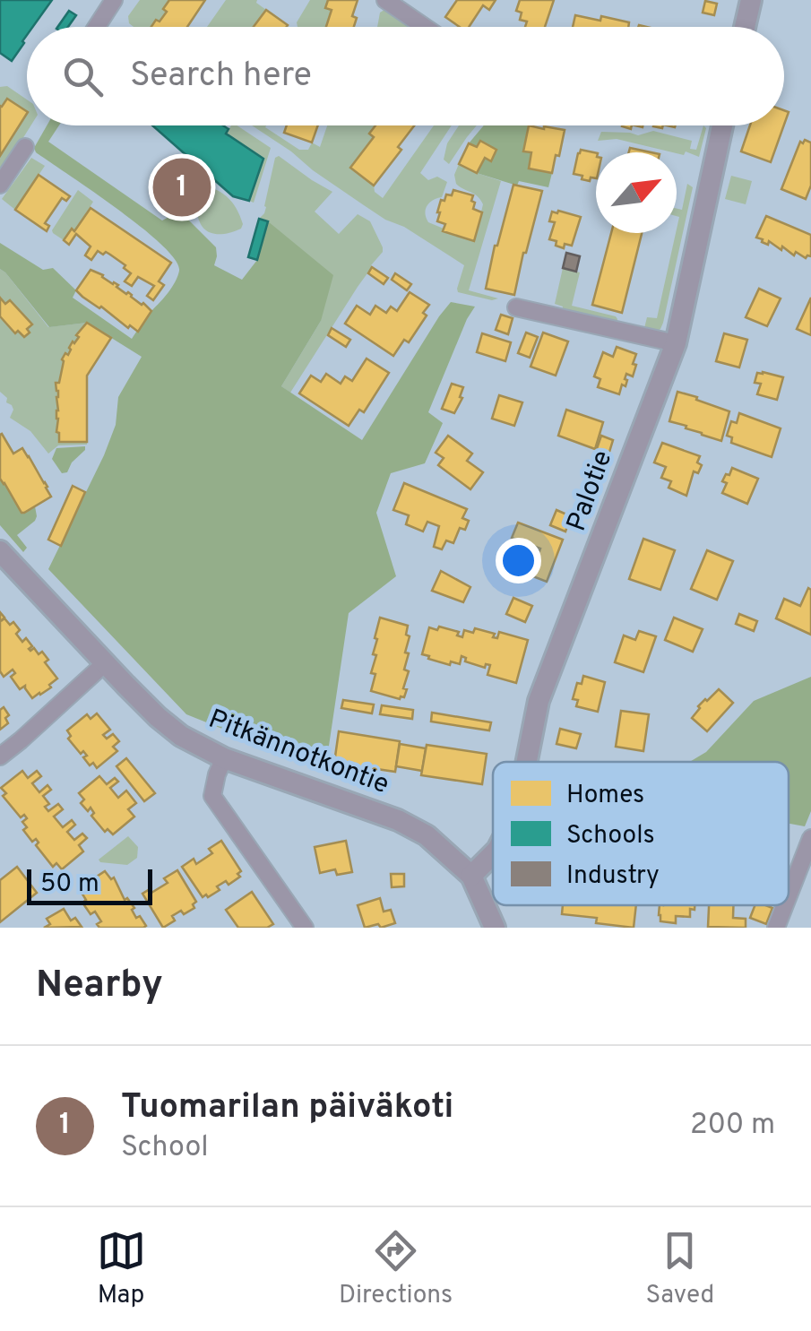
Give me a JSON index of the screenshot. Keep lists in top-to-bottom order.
{
  "streets": {
    "street": ["Palotie", "Pitkännotkontie"]
  },
  "crossings": [
    ["Palotie", "Pitkännotkontie"]
  ],
  "legend": ["Homes", "Schools", "Industry"],
  "scale_bar": "50 m",
  "north": "top right",
  "page": {
    "search": "Search here",
    "pins": "1",
    "scale": "50 m",
    "heading": "Nearby",
    "list": [
      {
        "mark": "1",
        "name": "Tuomarilan päiväkoti",
        "note": "School",
        "value": "200 m"
      }
    ],
    "nav": ["Map", "Directions", "Saved"]
  }
}
